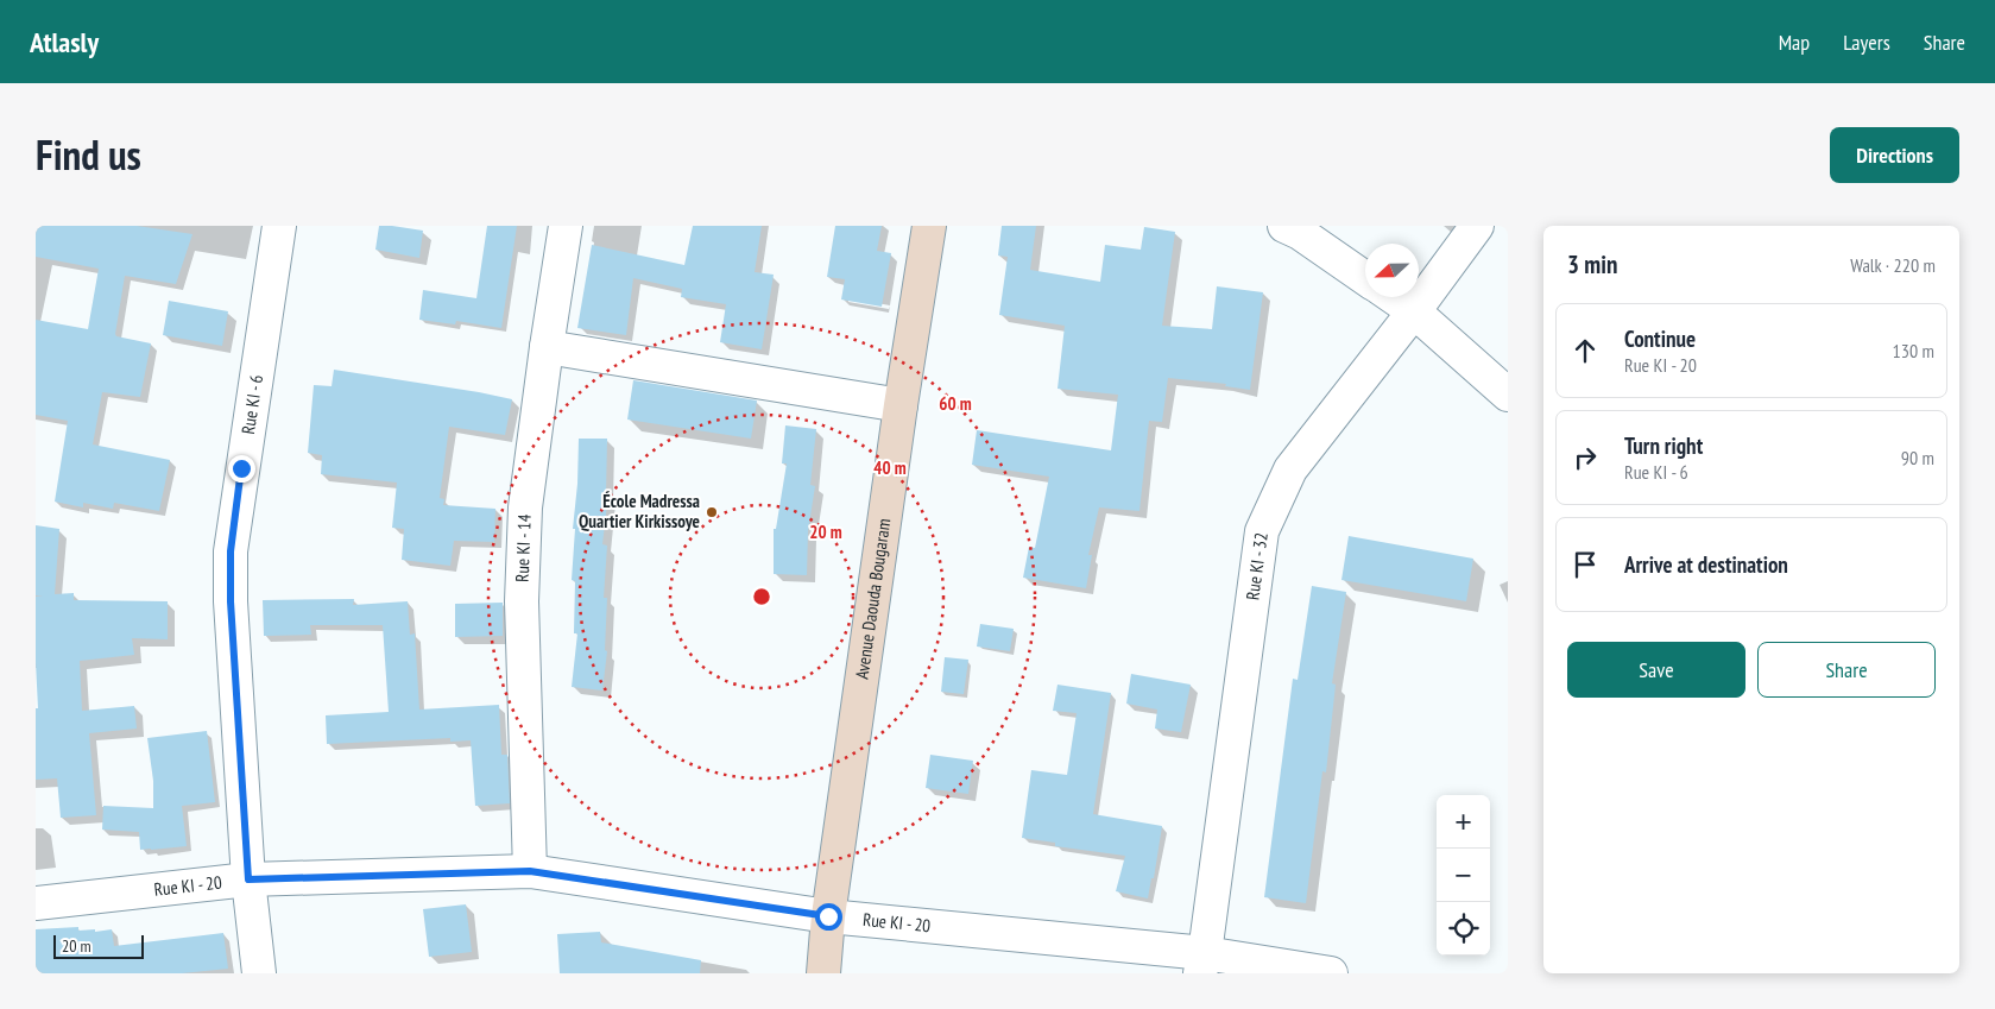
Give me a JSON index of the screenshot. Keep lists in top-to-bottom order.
{
  "streets": {
    "street": [
      "Rue KI - 6",
      "Rue KI - 14",
      "Rue KI - 32",
      "Avenue Daouda Bougaram",
      "Rue KI - 20"
    ]
  },
  "crossings": [
    ["Rue KI - 6", "Rue KI - 20"],
    ["Rue KI - 14", "Rue KI - 20"],
    ["Rue KI - 32", "Rue KI - 20"],
    ["Avenue Daouda Bougaram", "Rue KI - 20"]
  ],
  "places": ["École Madressa Quartier Kirkissoye"],
  "scale_bar": "20 m",
  "north": "left",
  "page": {
    "header": "Atlasly",
    "nav": ["Map", "Layers", "Share"],
    "title": "Find us",
    "buttons": [
      "Directions",
      ["Save", "Share"]
    ],
    "heading": ["3 min", "Walk · 220 m"],
    "list": [
      ["Continue", "Rue KI - 20", "130 m"],
      ["Turn right", "Rue KI - 6", "90 m"],
      "Arrive at destination"
    ],
    "map_buttons": ["+", "−"],
    "scale": "20 m"
  },
  "rings": ["60 m", "40 m", "20 m"]
}
